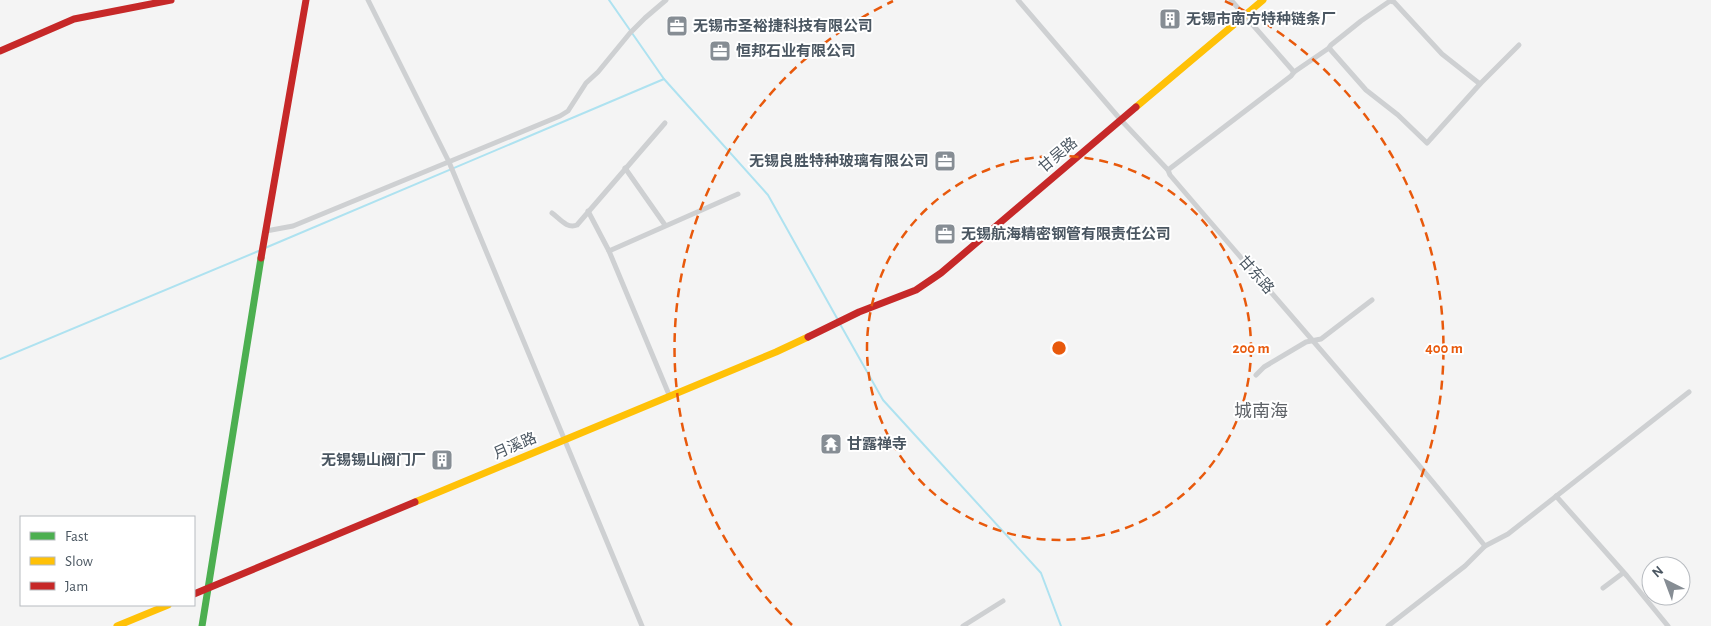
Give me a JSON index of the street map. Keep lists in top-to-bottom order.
{
  "streets": {
    "street": ["甘吴路", "甘东路", "月溪路"]
  },
  "crossings": [
    ["甘吴路", "甘东路"],
    ["甘吴路", "月溪路"]
  ],
  "districts": ["城南海"],
  "places": {
    "building": ["无锡市南方特种链条厂", "无锡锡山阀门厂"],
    "office": [
      "无锡市圣裕捷科技有限公司",
      "恒邦石业有限公司",
      "无锡良胜特种玻璃有限公司",
      "无锡航海精密钢管有限责任公司"
    ],
    "temple": ["甘露禅寺"]
  },
  "legend": ["Fast", "Slow", "Jam"],
  "north": "top left",
  "rings": ["200 m", "400 m"]
}
